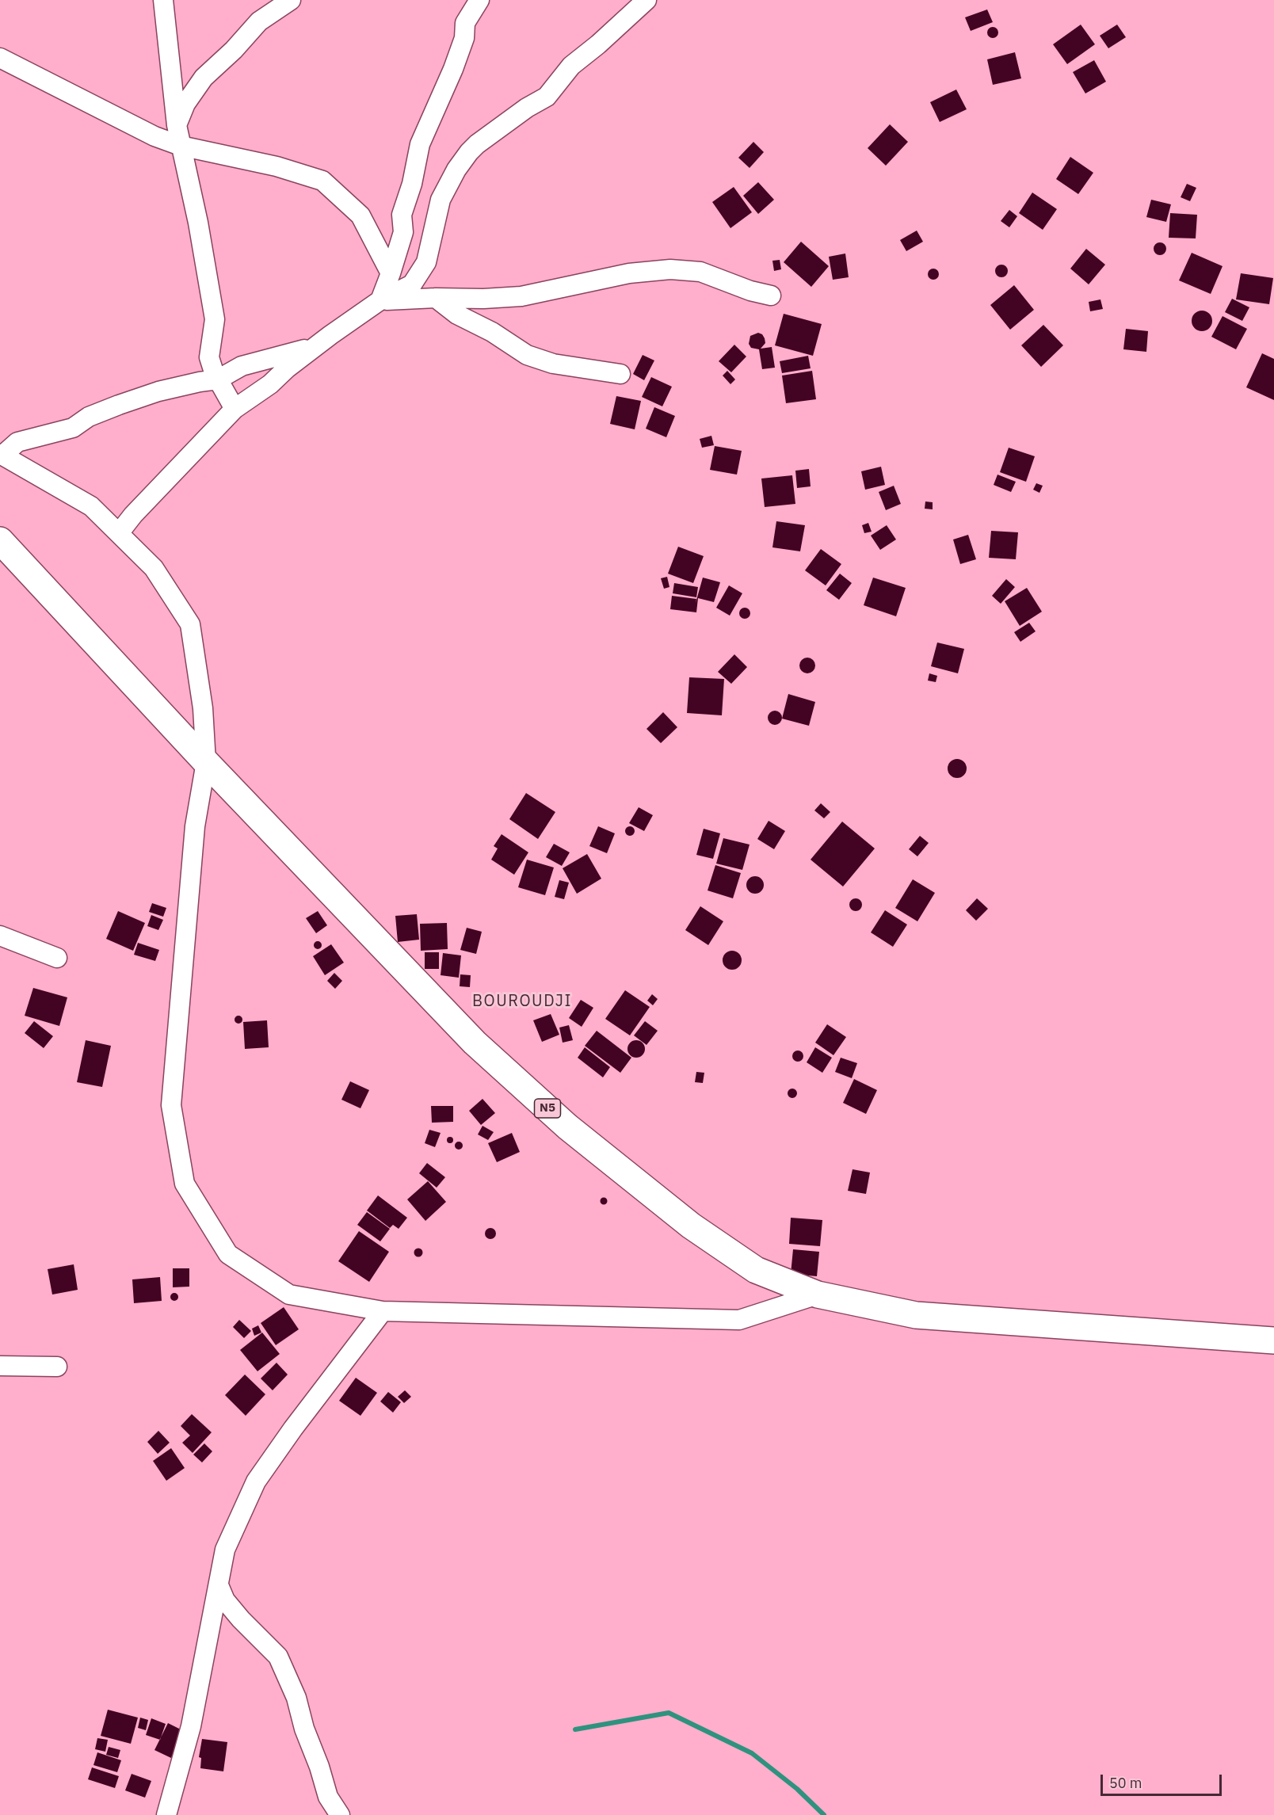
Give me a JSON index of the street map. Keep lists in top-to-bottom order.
{
  "streets": {
    "highway": ["N5"]
  },
  "districts": ["BOUROUDJI"],
  "scale_bar": "50 m"
}
